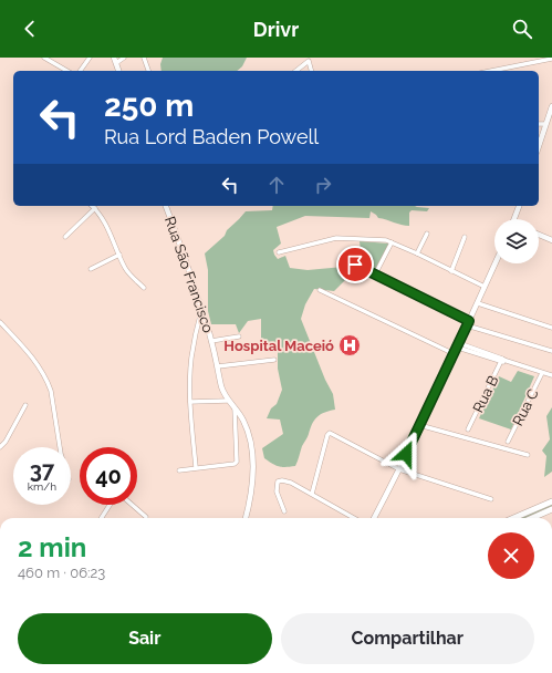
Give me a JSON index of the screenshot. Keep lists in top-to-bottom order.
{
  "streets": {
    "street": ["Rua São Francisco", "Rua B", "Rua C"]
  },
  "places": {
    "hospital": ["Hospital Maceió"]
  },
  "page": {
    "header": "Drivr",
    "turn": ["250 m", "Rua Lord Baden Powell"],
    "speed": "37 km/h",
    "limit": "40",
    "heading": ["2 min", "460 m · 06:23"],
    "buttons": ["Sair", "Compartilhar"]
  }
}
